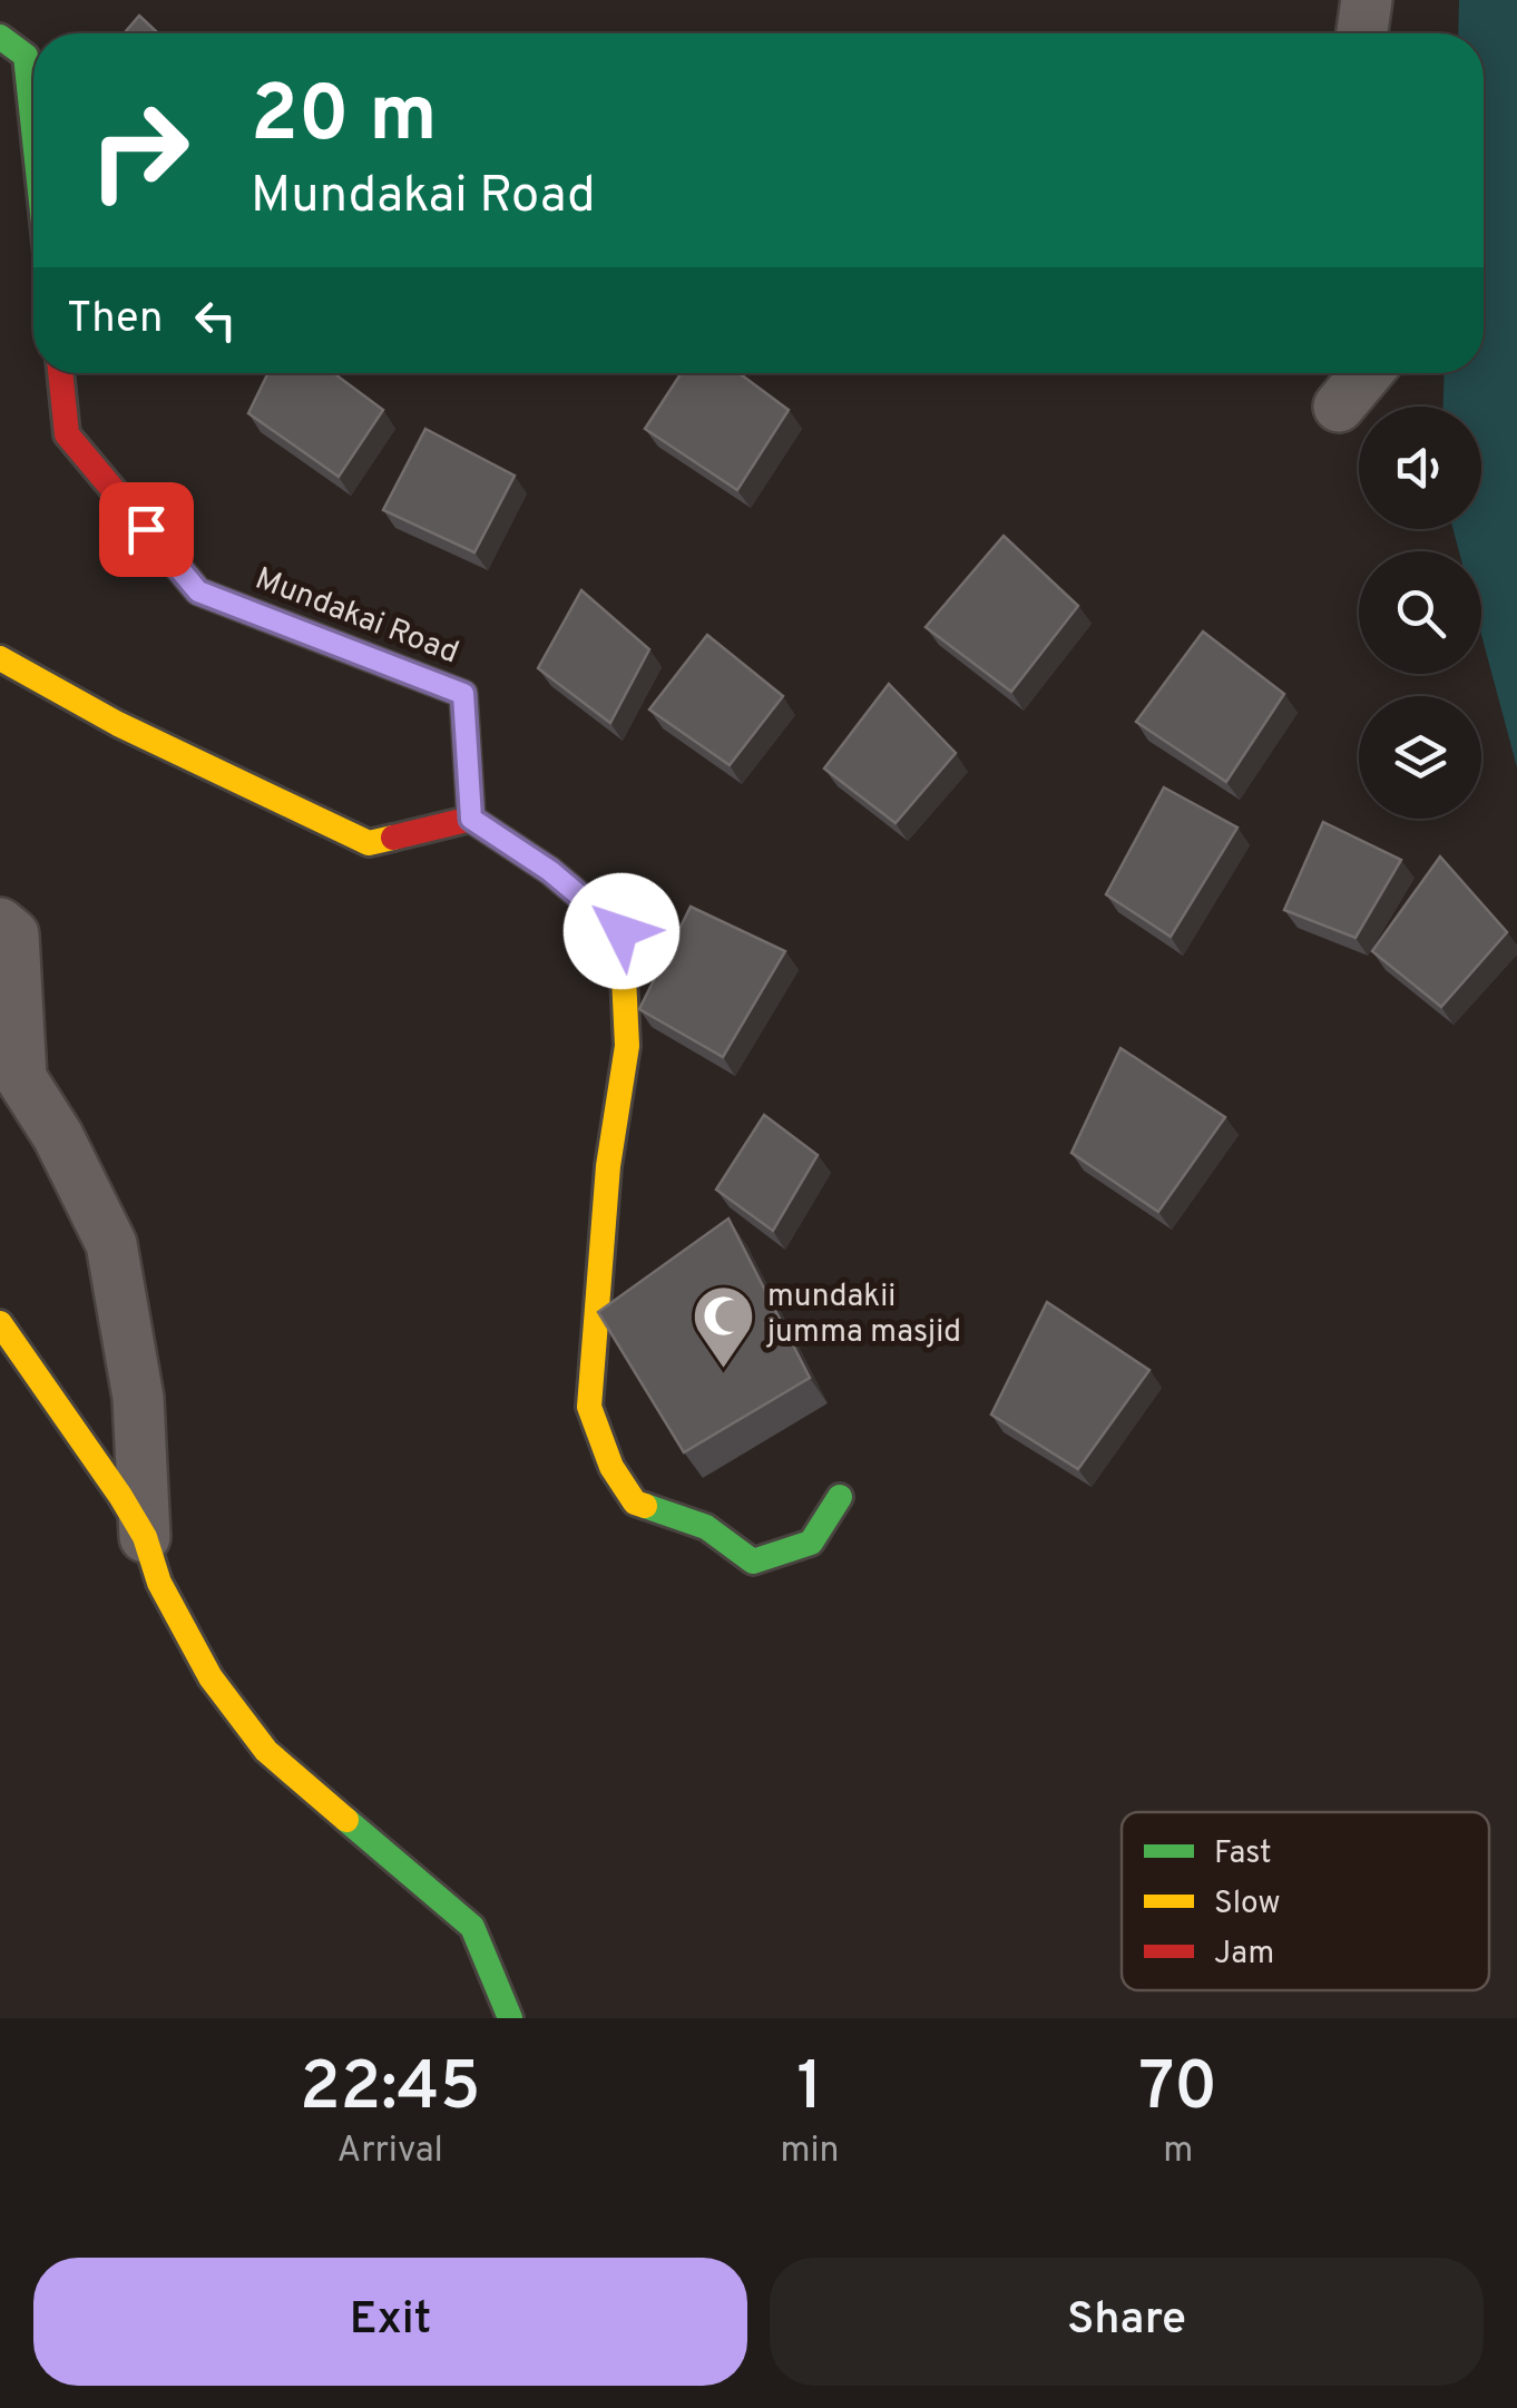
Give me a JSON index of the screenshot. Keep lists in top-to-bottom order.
{
  "streets": {
    "street": ["Mundakai Road"]
  },
  "places": {
    "mosque": ["mundakii jumma masjid"]
  },
  "legend": ["Fast", "Slow", "Jam"],
  "page": {
    "turn": ["20 m", "Mundakai Road"],
    "then": "Then",
    "eta": [
      "22:45",
      "Arrival",
      "1",
      "min",
      "70",
      "m"
    ],
    "buttons": ["Exit", "Share"]
  }
}
